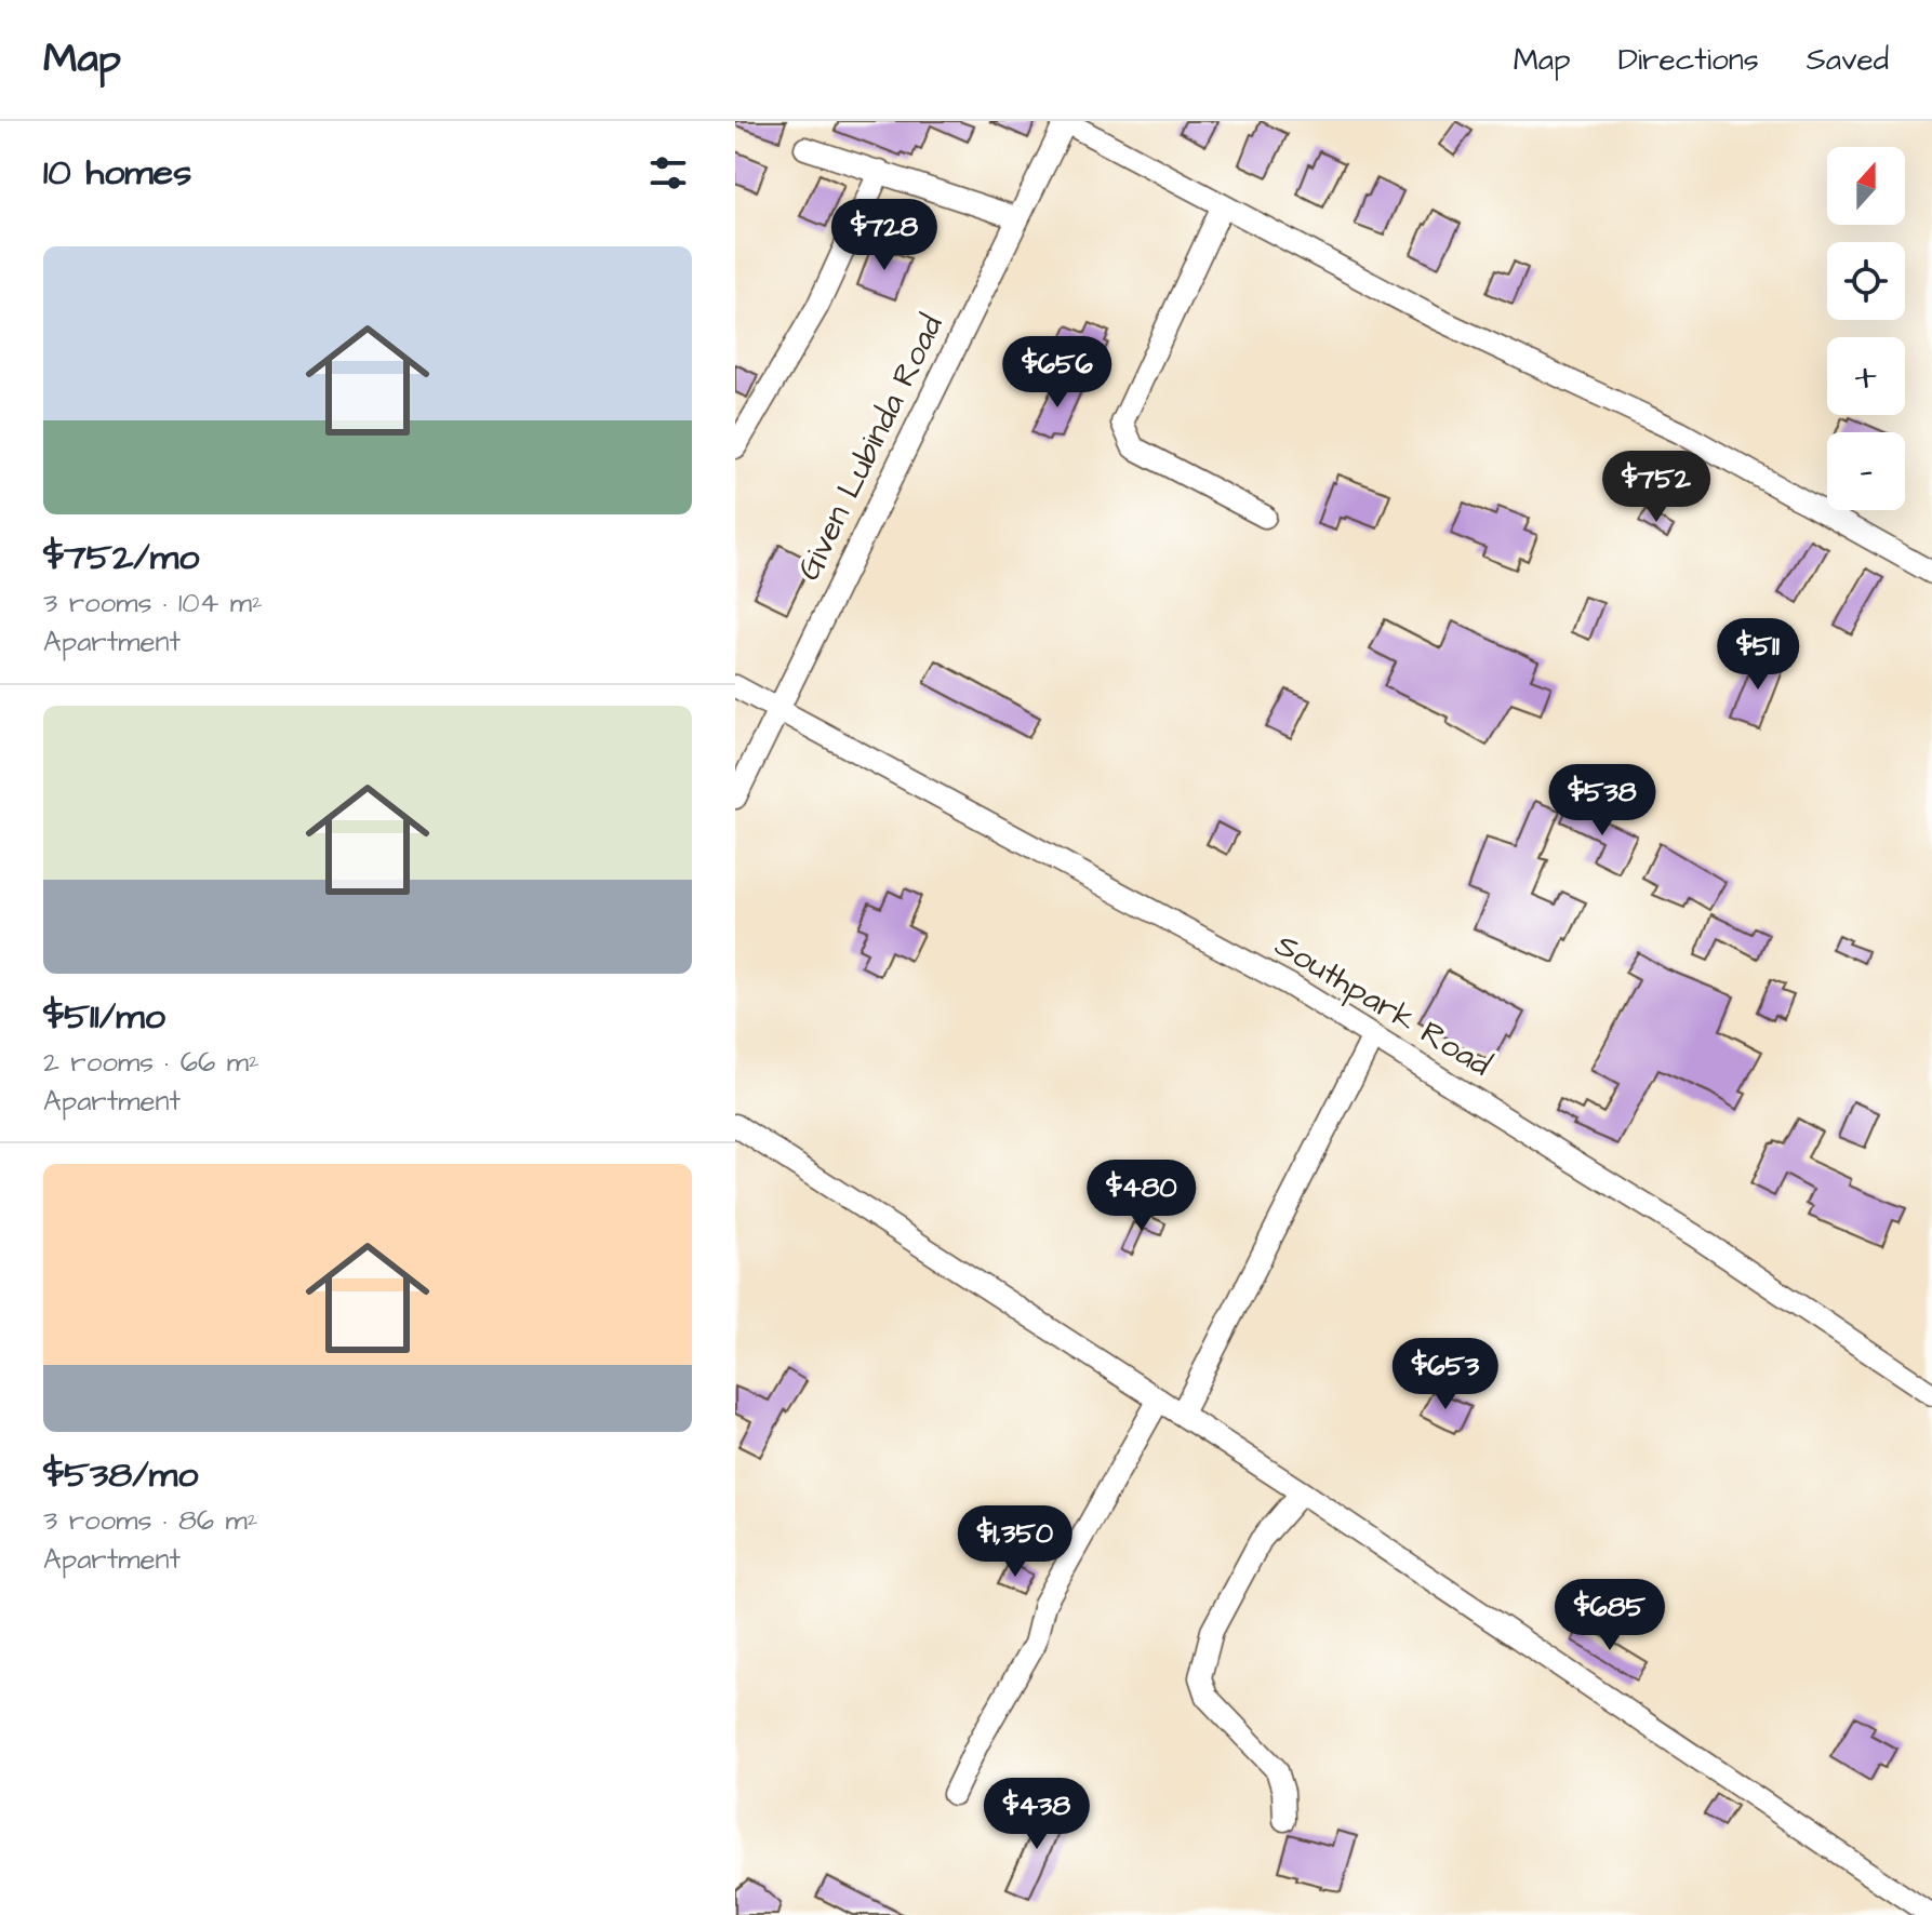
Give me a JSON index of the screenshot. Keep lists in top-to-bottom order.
{
  "streets": {
    "street": ["Given Lubinda Road", "Southpark Road"]
  },
  "crossings": [
    ["Given Lubinda Road", "Southpark Road"]
  ],
  "north": "top",
  "page": {
    "header": "Map",
    "nav": ["Map", "Directions", "Saved"],
    "heading": "10 homes",
    "map_buttons": ["+", "−"],
    "price": [
      "$728",
      "$656",
      "$752",
      "$511",
      "$538",
      "$480",
      "$653",
      "$1,350",
      "$685",
      "$438"
    ],
    "list": [
      {
        "name": "$752/mo",
        "note": "3 rooms · 104 m² · Apartment"
      },
      {
        "name": "$511/mo",
        "note": "2 rooms · 66 m² · Apartment"
      },
      {
        "name": "$538/mo",
        "note": "3 rooms · 86 m² · Apartment"
      }
    ]
  }
}
